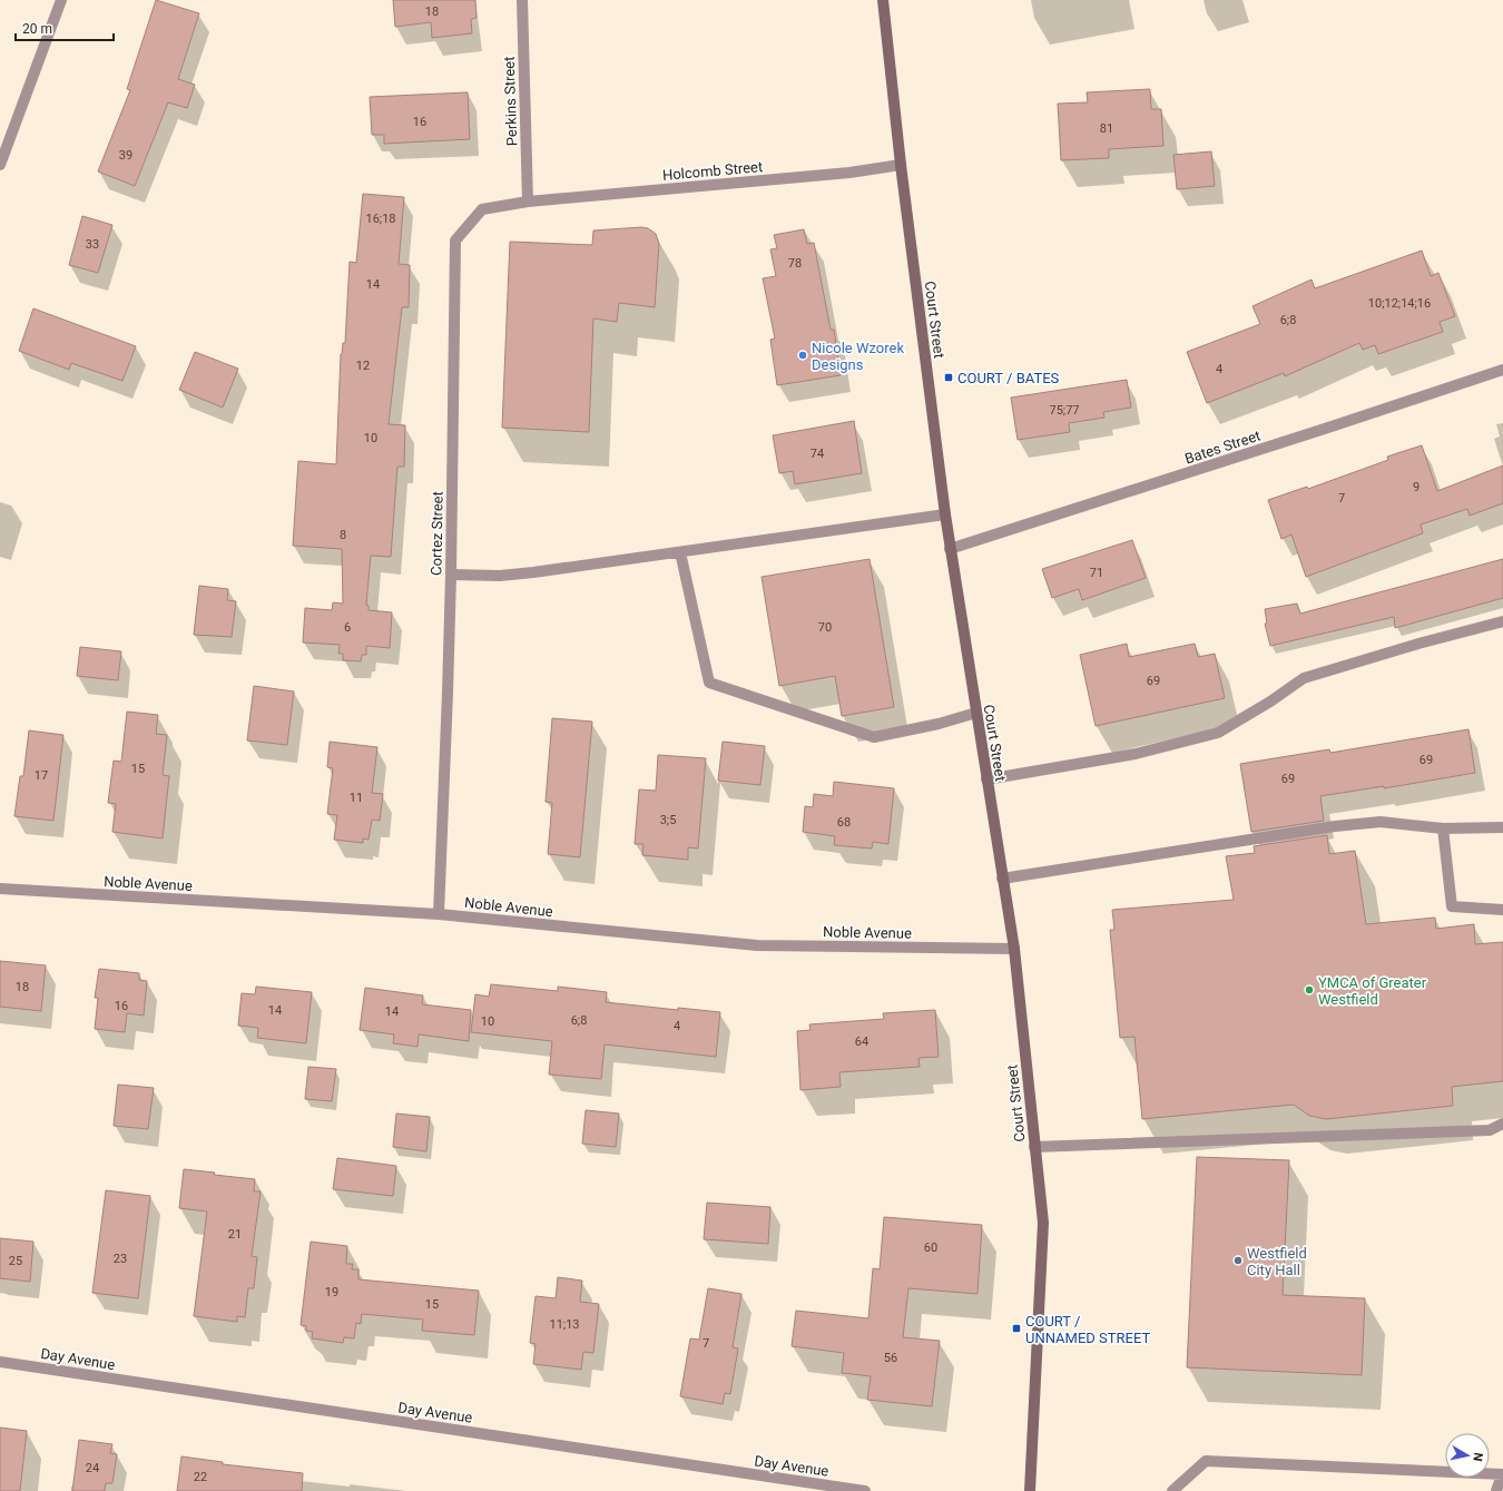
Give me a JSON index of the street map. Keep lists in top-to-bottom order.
{
  "streets": {
    "main road": ["Court Street"],
    "street": [
      "Perkins Street",
      "Holcomb Street",
      "Bates Street",
      "Cortez Street",
      "Noble Avenue",
      "Day Avenue"
    ]
  },
  "crossings": [
    ["Perkins Street", "Holcomb Street"],
    ["Perkins Street", "Cortez Street"],
    ["Holcomb Street", "Court Street"],
    ["Holcomb Street", "Cortez Street"],
    ["Court Street", "Bates Street"],
    ["Court Street", "Noble Avenue"],
    ["Cortez Street", "Noble Avenue"]
  ],
  "places": {
    "other": ["Nicole Wzorek Designs", "YMCA of Greater Westfield", "Westfield City Hall"],
    "transit": ["COURT / BATES", "COURT / UNNAMED STREET"]
  },
  "house_numbers": [
    "18",
    "16",
    "81",
    "39",
    "16;18",
    "33",
    "78",
    "14",
    "10;12;14;16",
    "6;8",
    "12",
    "4",
    "75;77",
    "10",
    "74",
    "9",
    "7",
    "8",
    "71",
    "6",
    "70",
    "69",
    "69",
    "15",
    "17",
    "69",
    "11",
    "3;5",
    "68",
    "18",
    "16",
    "14",
    "14",
    "6;8",
    "10",
    "4",
    "64",
    "21",
    "60",
    "23",
    "25",
    "19",
    "15",
    "11;13",
    "7",
    "56",
    "24",
    "22"
  ],
  "scale_bar": "20 m",
  "north": "right"
}
